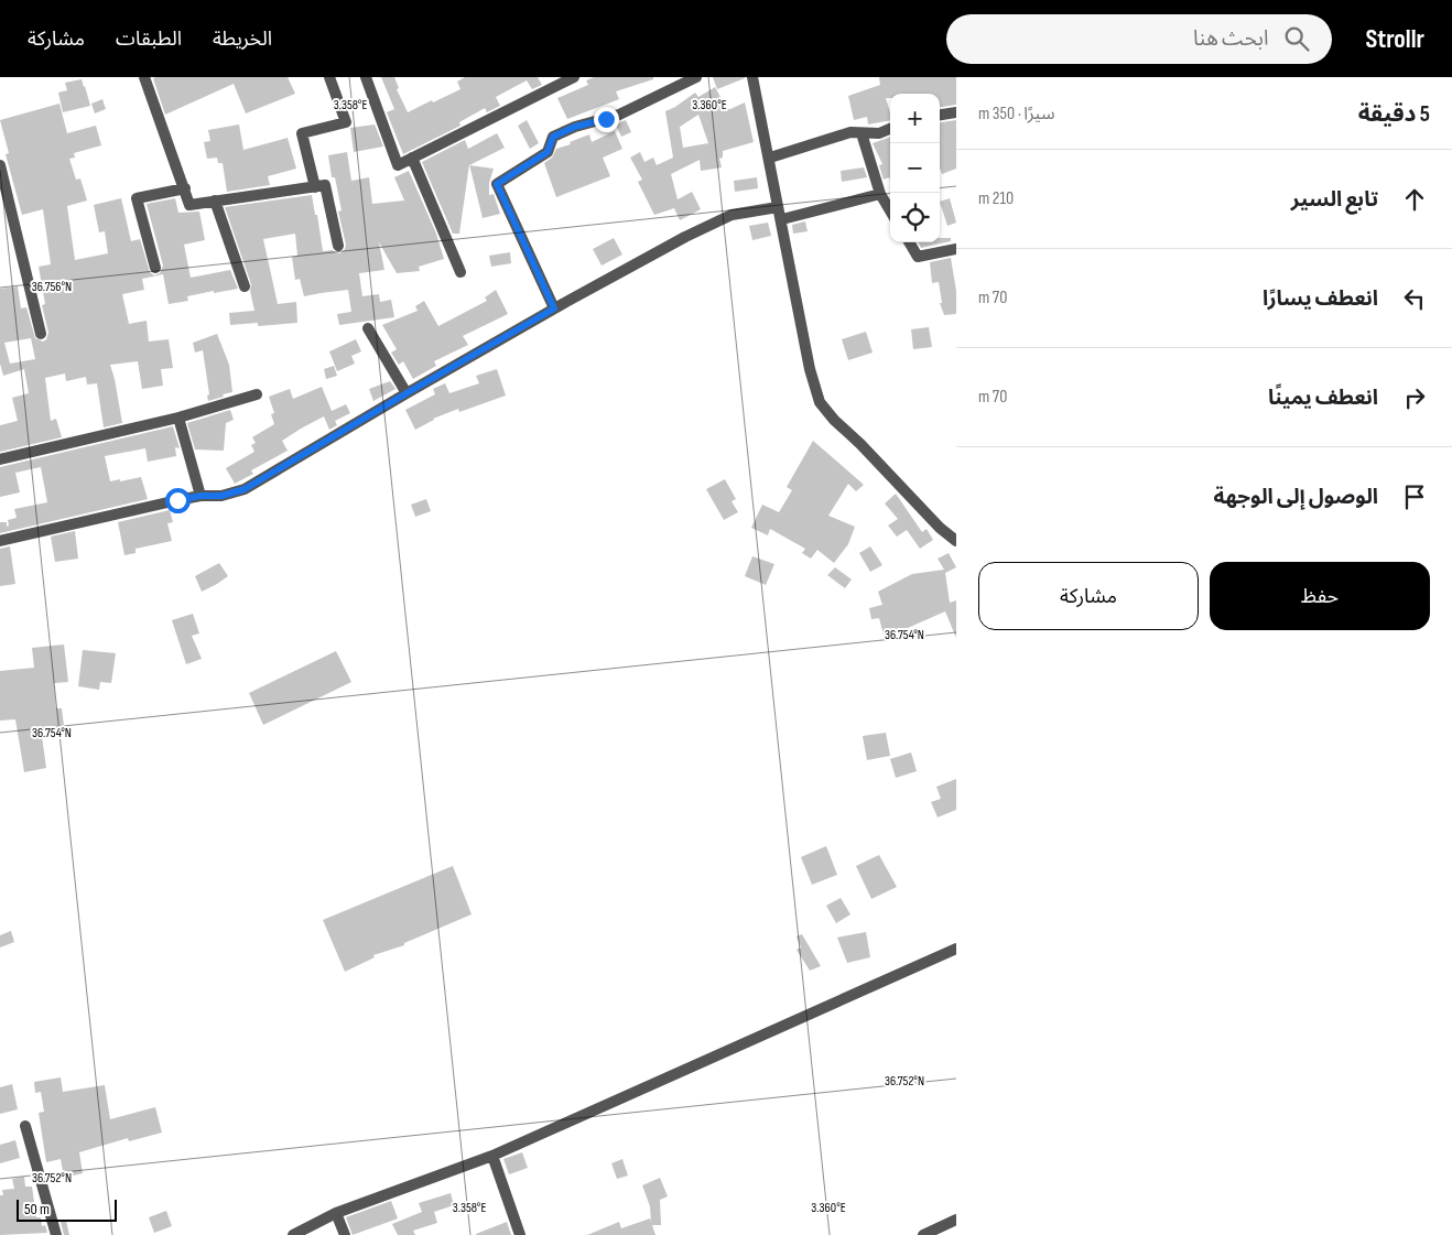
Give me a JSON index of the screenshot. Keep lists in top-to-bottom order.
{
  "scale_bar": "50 m",
  "page": {
    "header": "Strollr",
    "search": "ابحث هنا",
    "nav": ["الخريطة", "الطبقات", "مشاركة"],
    "heading": ["5 دقيقة", "سيرًا · 350 m"],
    "map_buttons": ["+", "−"],
    "list": [
      ["تابع السير", "210 m"],
      ["انعطف يسارًا", "70 m"],
      ["انعطف يمينًا", "70 m"],
      "الوصول إلى الوجهة"
    ],
    "buttons": ["حفظ", "مشاركة"],
    "scale": "50 m"
  },
  "coordinates": [
    "3.358°E",
    "3.360°E",
    "36.756°N",
    "36.754°N",
    "36.752°N"
  ]
}
